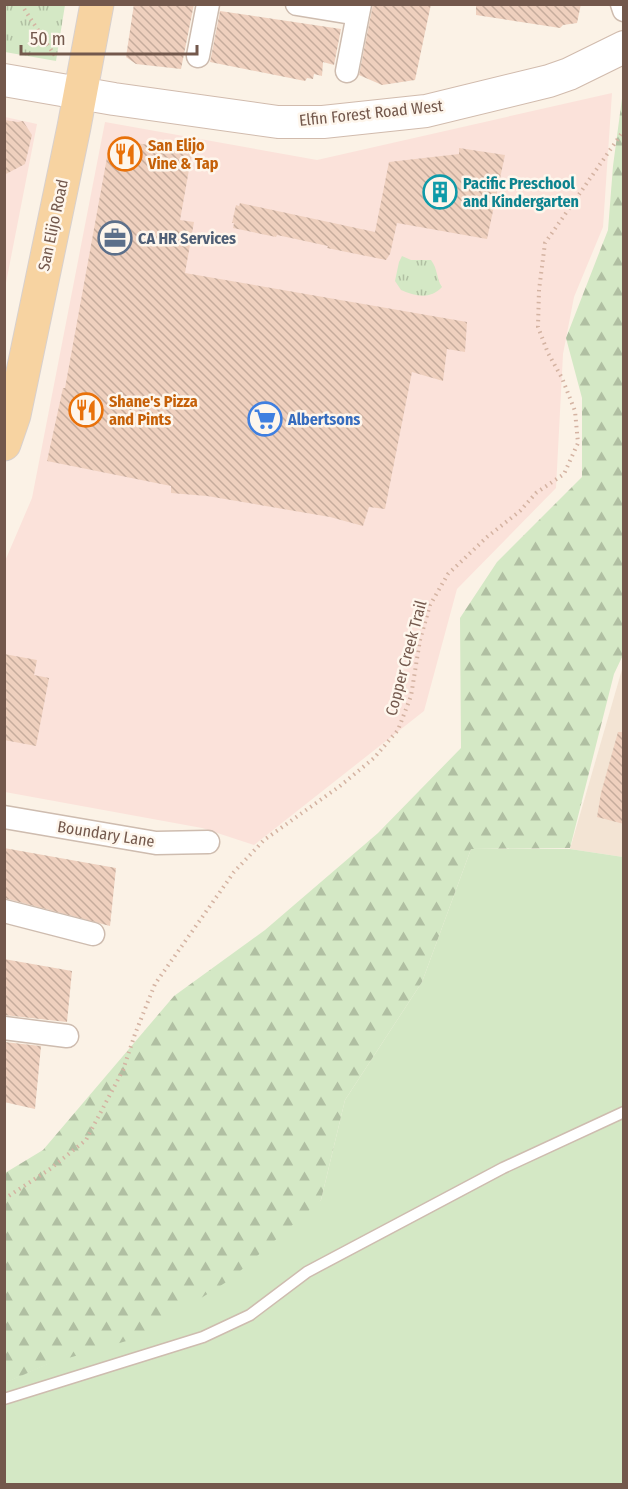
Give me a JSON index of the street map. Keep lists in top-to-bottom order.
{
  "streets": {
    "main road": ["Elfin Forest Road West", "San Elijo Road"],
    "street": ["Boundary Lane"],
    "path": ["Copper Creek Trail"]
  },
  "crossings": [
    ["Elfin Forest Road West", "San Elijo Road"]
  ],
  "places": {
    "restaurant": ["San Elijo Vine & Tap", "Shane's Pizza and Pints"],
    "building": ["Pacific Preschool and Kindergarten"],
    "office": ["CA HR Services"],
    "supermarket": ["Albertsons"]
  },
  "scale_bar": "50 m"
}
